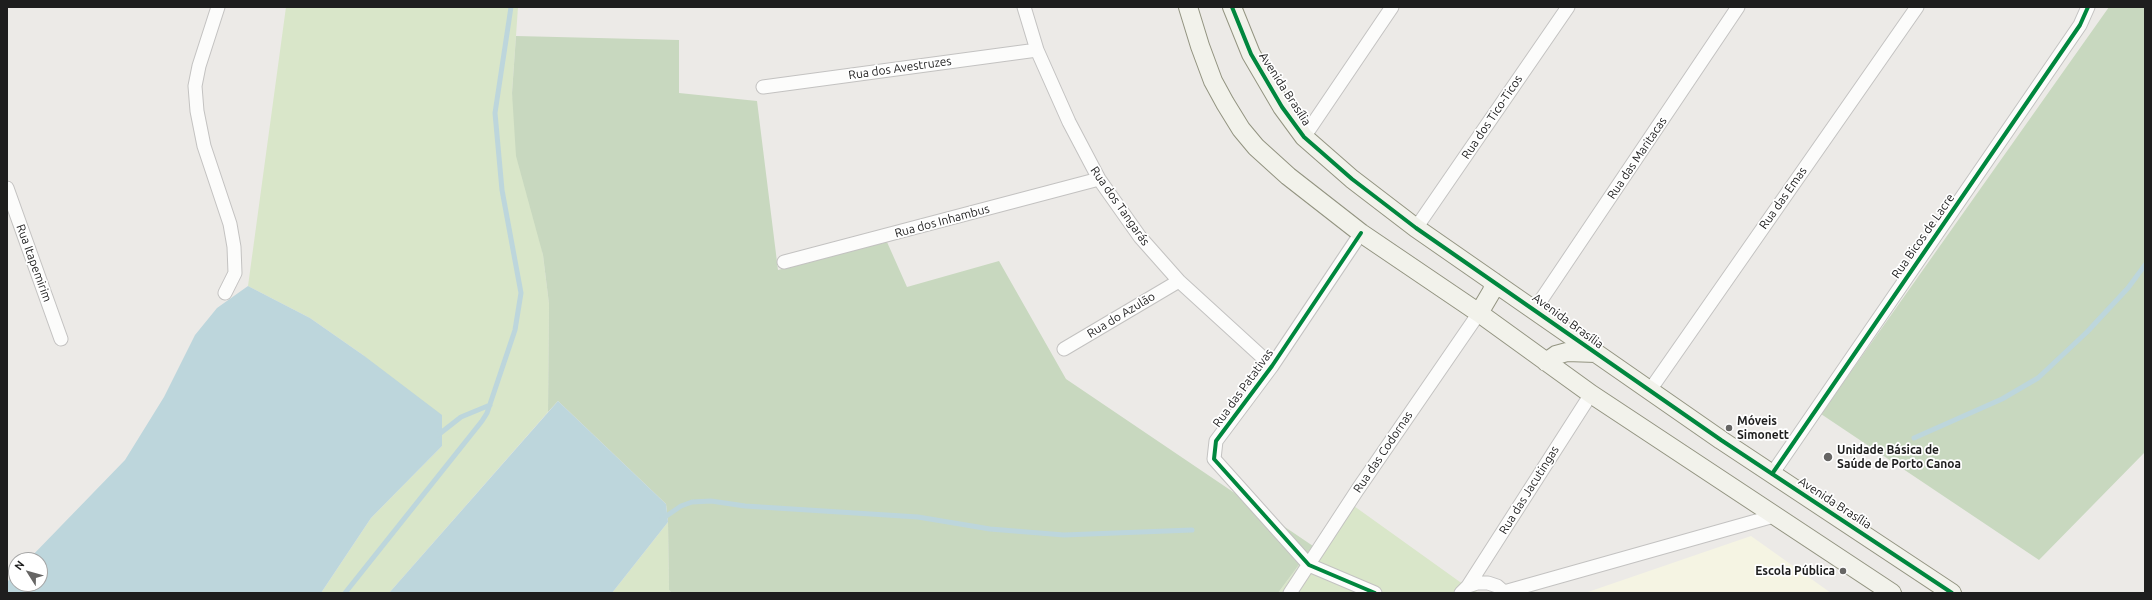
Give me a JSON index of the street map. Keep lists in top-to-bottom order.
{
  "streets": {
    "street": [
      "Rua dos Avestruzes",
      "Avenida Brasília",
      "Rua dos Tico-Ticos",
      "Rua das Maritacas",
      "Rua das Emas",
      "Rua dos Tangarás",
      "Rua dos Inhambus",
      "Rua Bicos de Lacre",
      "Rua Itapemirim",
      "Rua do Azulão",
      "Rua das Patativas",
      "Rua das Codornas",
      "Rua das Jacutingas"
    ]
  },
  "crossings": [
    ["Rua dos Avestruzes", "Rua dos Tangarás"],
    ["Avenida Brasília", "Rua dos Tico-Ticos"],
    ["Avenida Brasília", "Rua das Maritacas"],
    ["Avenida Brasília", "Rua das Emas"],
    ["Avenida Brasília", "Rua Bicos de Lacre"],
    ["Rua dos Tangarás", "Rua dos Inhambus"],
    ["Rua dos Tangarás", "Rua do Azulão"],
    ["Rua dos Tangarás", "Rua das Patativas"],
    ["Rua das Patativas", "Rua das Codornas"]
  ],
  "places": ["Móveis Simonett", "Unidade Básica de Saúde de Porto Canoa", "Escola Pública"],
  "north": "top left"
}
